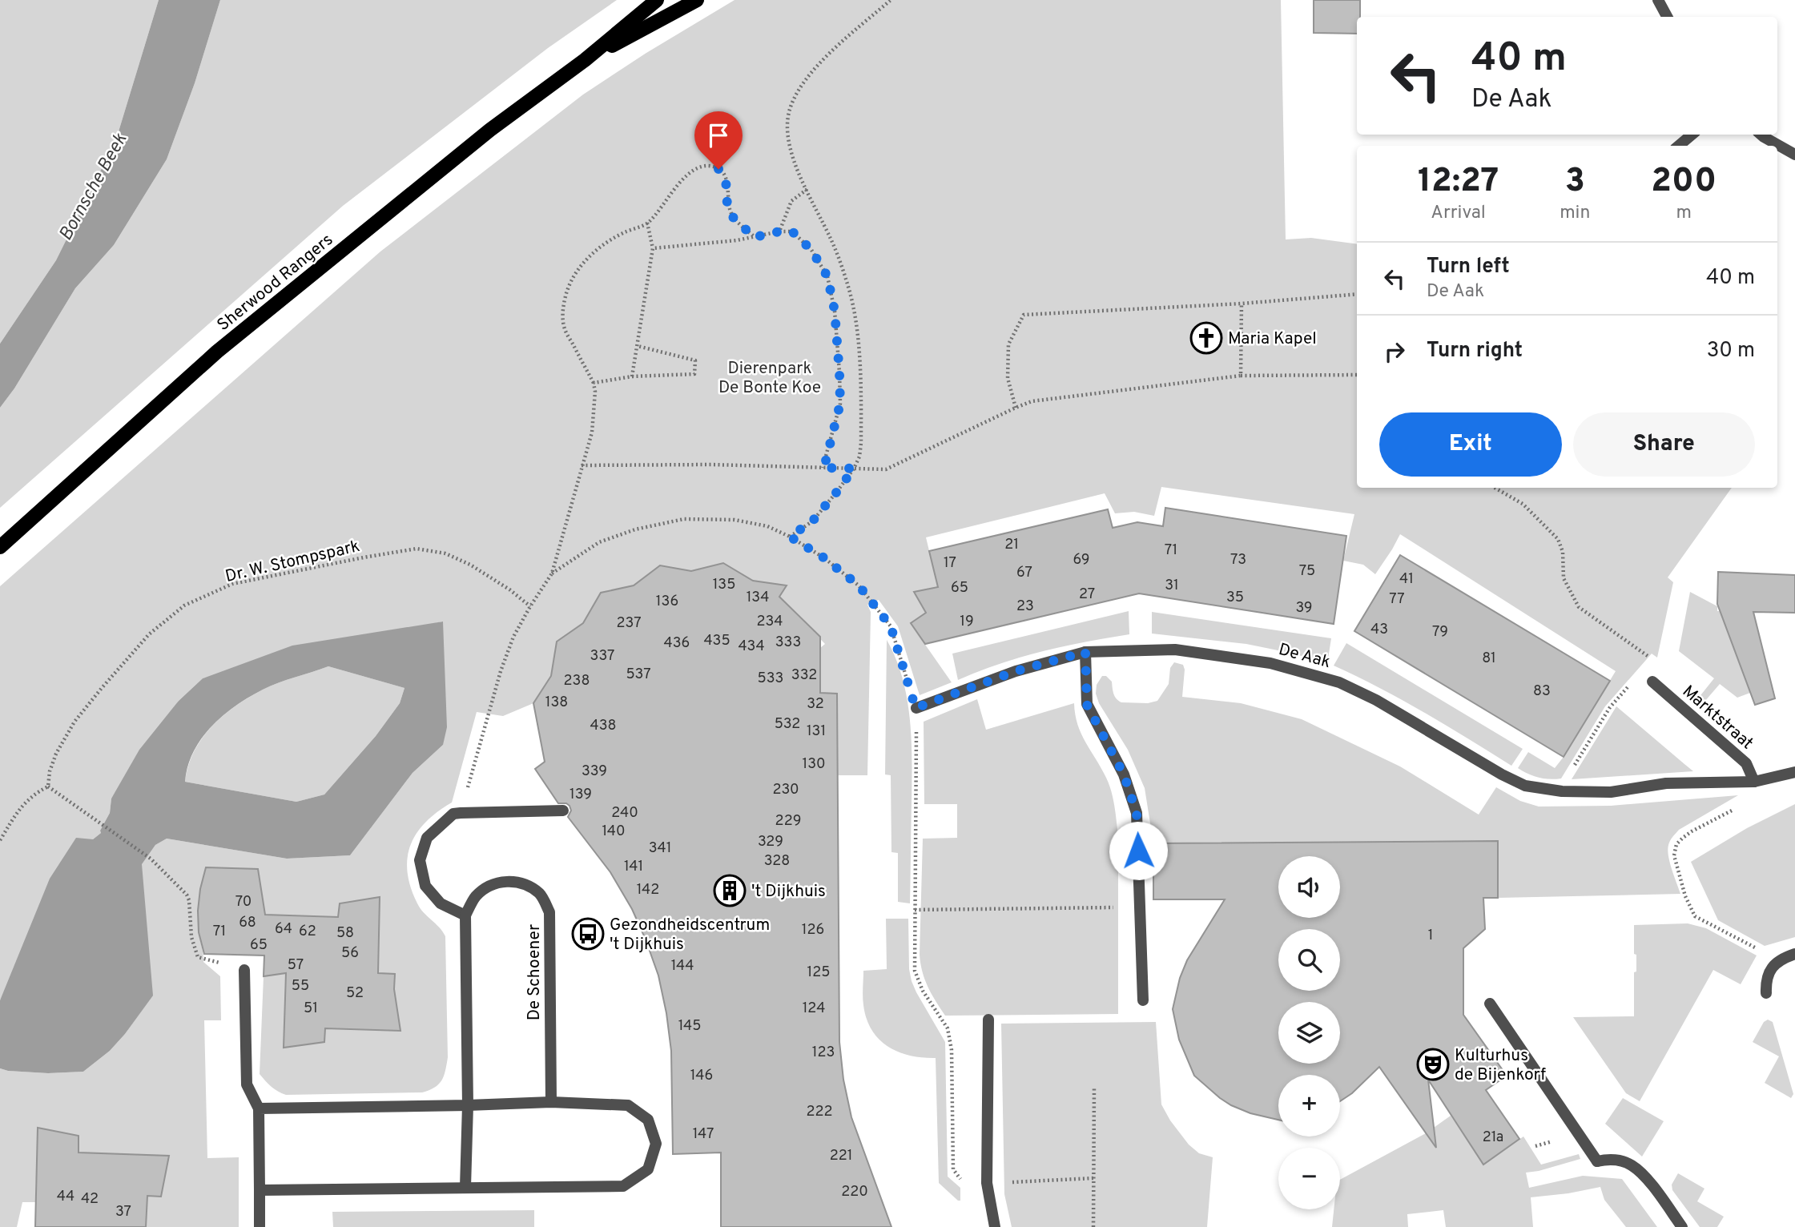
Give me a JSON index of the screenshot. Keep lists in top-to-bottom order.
{
  "streets": {
    "main road": ["Sherwood Rangers"],
    "street": ["De Aak", "Marktstraat", "De Schoener"],
    "path": ["Dr. W. Stompspark"]
  },
  "crossings": [
    ["De Aak", "Marktstraat"]
  ],
  "water": ["Bornsche Beek"],
  "parks": ["Dierenpark De Bonte Koe"],
  "places": {
    "church": ["Maria Kapel"],
    "building": ["'t Dijkhuis"],
    "bus stop": ["Gezondheidscentrum 't Dijkhuis"],
    "theatre": ["Kulturhus de Bijenkorf"]
  },
  "house_numbers": [
    "21",
    "71",
    "69",
    "73",
    "17",
    "75",
    "67",
    "41",
    "135",
    "31",
    "65",
    "27",
    "134",
    "35",
    "77",
    "136",
    "23",
    "39",
    "234",
    "19",
    "237",
    "43",
    "79",
    "435",
    "333",
    "436",
    "434",
    "337",
    "81",
    "537",
    "332",
    "533",
    "238",
    "83",
    "138",
    "32",
    "532",
    "438",
    "131",
    "130",
    "339",
    "230",
    "139",
    "240",
    "229",
    "140",
    "329",
    "341",
    "328",
    "141",
    "142",
    "70",
    "68",
    "64",
    "126",
    "71",
    "62",
    "58",
    "1",
    "65",
    "56",
    "57",
    "144",
    "125",
    "55",
    "52",
    "51",
    "124",
    "145",
    "123",
    "146",
    "222",
    "147",
    "21a",
    "221",
    "220",
    "44",
    "42",
    "37"
  ],
  "page": {
    "turn": ["40 m", "De Aak"],
    "eta": [
      "12:27",
      "Arrival",
      "3",
      "min",
      "200",
      "m"
    ],
    "list": [
      {
        "name": "Turn left",
        "note": "De Aak",
        "value": "40 m"
      },
      {
        "name": "Turn right",
        "value": "30 m"
      }
    ],
    "buttons": ["Exit", "Share"],
    "map_buttons": ["+", "−"]
  }
}
